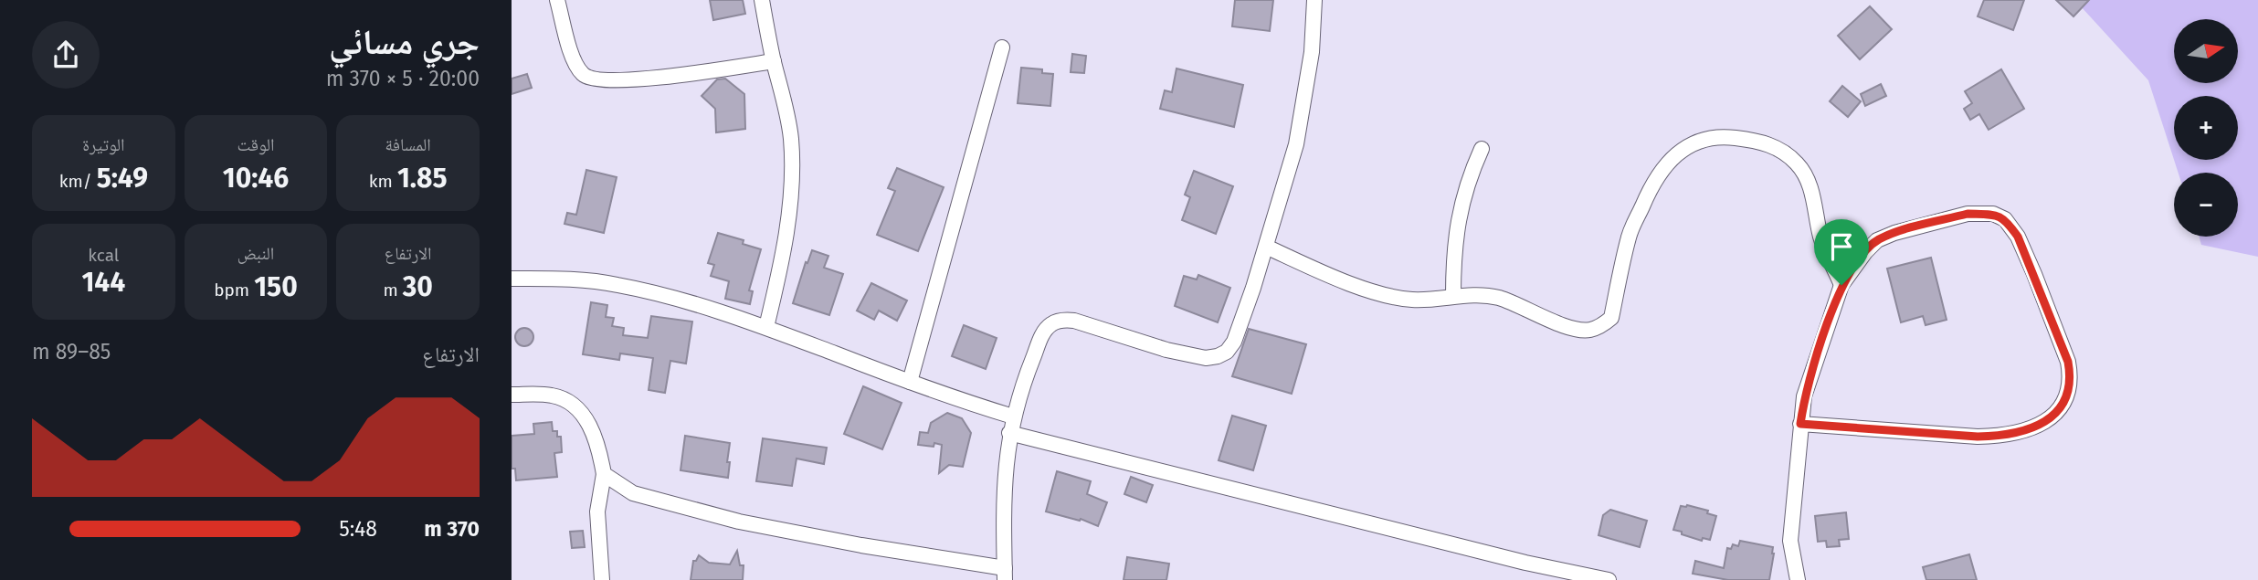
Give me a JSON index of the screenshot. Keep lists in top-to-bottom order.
{
  "north": "right",
  "page": {
    "heading": ["جري مسائي", "20:00 · 5 × 370 m"],
    "map_buttons": ["+", "−"],
    "stats": [
      ["المسافة", "1.85 km"],
      ["الوقت", "10:46"],
      ["الوتيرة", "5:49 /km"],
      ["الارتفاع", "30 m"],
      ["النبض", "150 bpm"],
      ["kcal", "144"]
    ],
    "chart": ["الارتفاع", "85–89 m"],
    "list": [
      {
        "name": "370 m",
        "note": "5:48"
      }
    ]
  }
}
